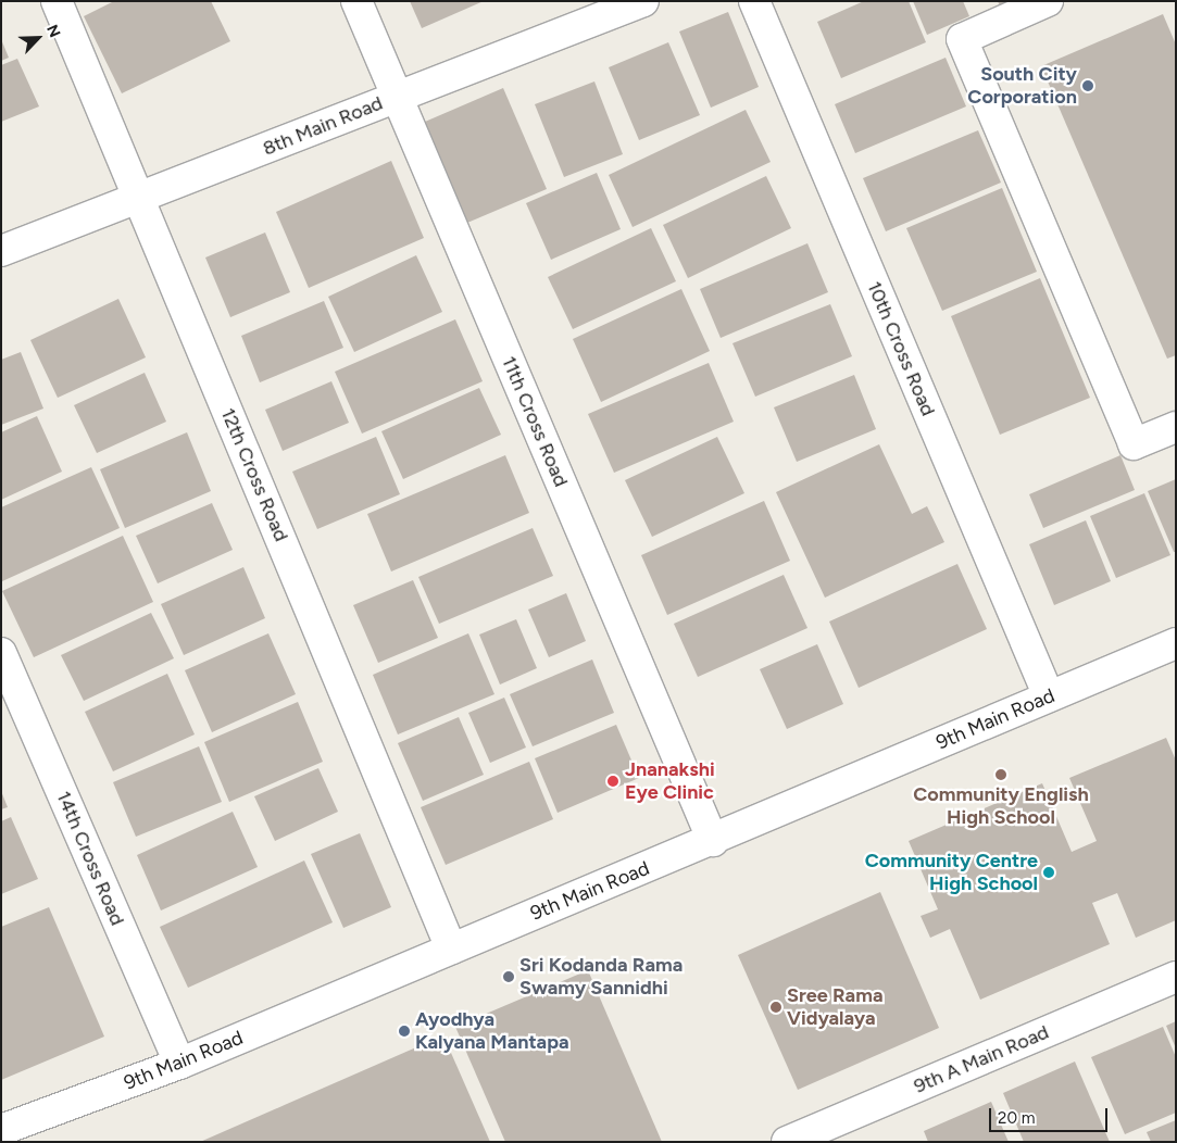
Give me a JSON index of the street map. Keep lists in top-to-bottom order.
{
  "streets": {
    "street": [
      "8th Main Road",
      "10th Cross Road",
      "11th Cross Road",
      "12th Cross Road",
      "9th Main Road",
      "14th Cross Road",
      "9th A Main Road"
    ]
  },
  "crossings": [
    ["8th Main Road", "11th Cross Road"],
    ["8th Main Road", "12th Cross Road"],
    ["10th Cross Road", "9th Main Road"],
    ["11th Cross Road", "9th Main Road"],
    ["12th Cross Road", "9th Main Road"],
    ["9th Main Road", "14th Cross Road"]
  ],
  "places": [
    "South City Corporation",
    "Community English High School",
    "Jnanakshi Eye Clinic",
    "Community Centre High School",
    "Sri Kodanda Rama Swamy Sannidhi",
    "Sree Rama Vidyalaya",
    "Ayodhya Kalyana Mantapa"
  ],
  "scale_bar": "20 m",
  "north": "top right"
}
